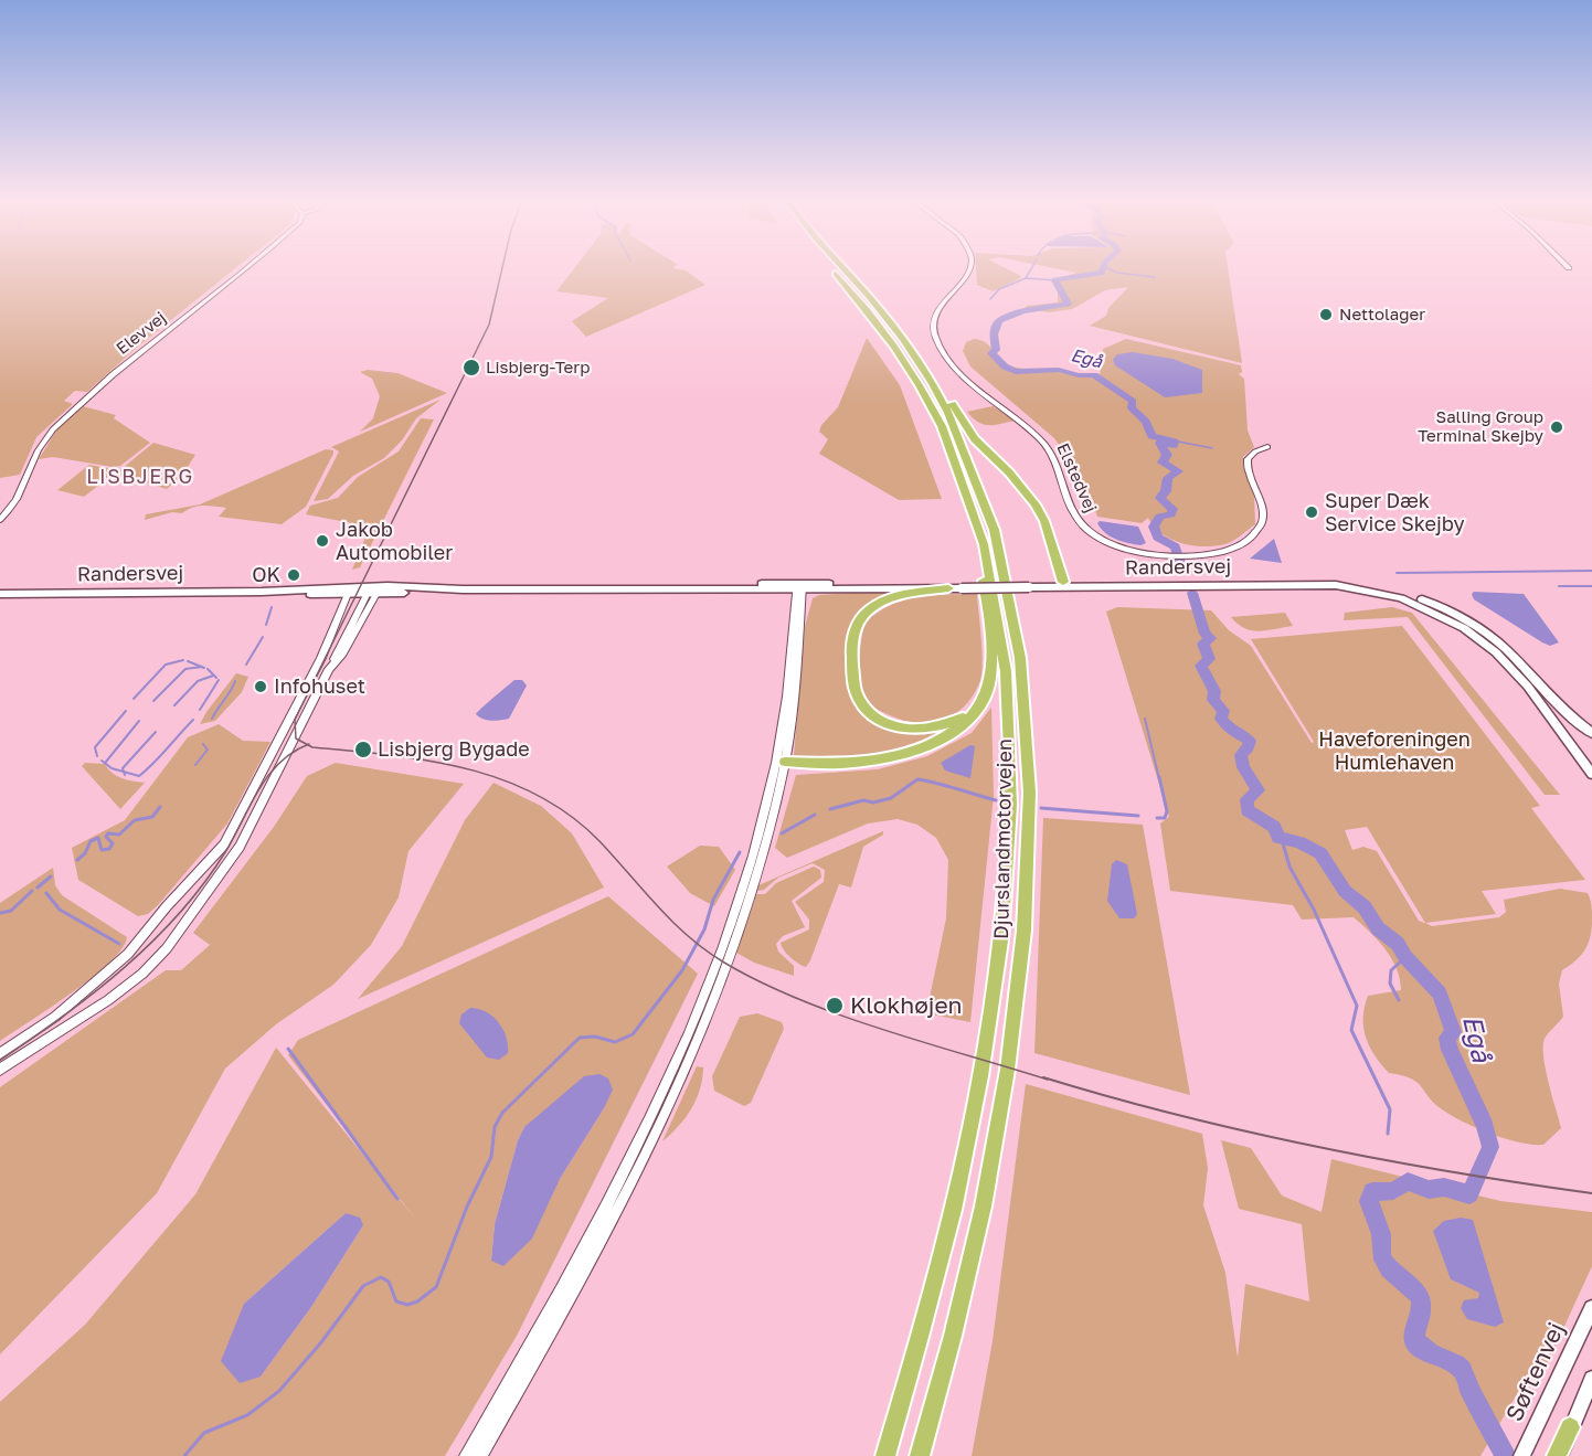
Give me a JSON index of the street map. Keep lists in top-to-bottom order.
{
  "streets": {
    "highway": ["Djurslandmotorvejen"],
    "main road": ["Randersvej", "Søftenvej"],
    "street": ["Elevvej", "Elstedvej"]
  },
  "districts": ["LISBJERG"],
  "water": ["Egå"],
  "parks": ["Haveforeningen Humlehaven"],
  "places": [
    "Nettolager",
    "Lisbjerg-Terp",
    "Salling Group Terminal Skejby",
    "Super Dæk Service Skejby",
    "Jakob Automobiler",
    "OK",
    "Infohuset",
    "Lisbjerg Bygade",
    "Klokhøjen"
  ]
}
